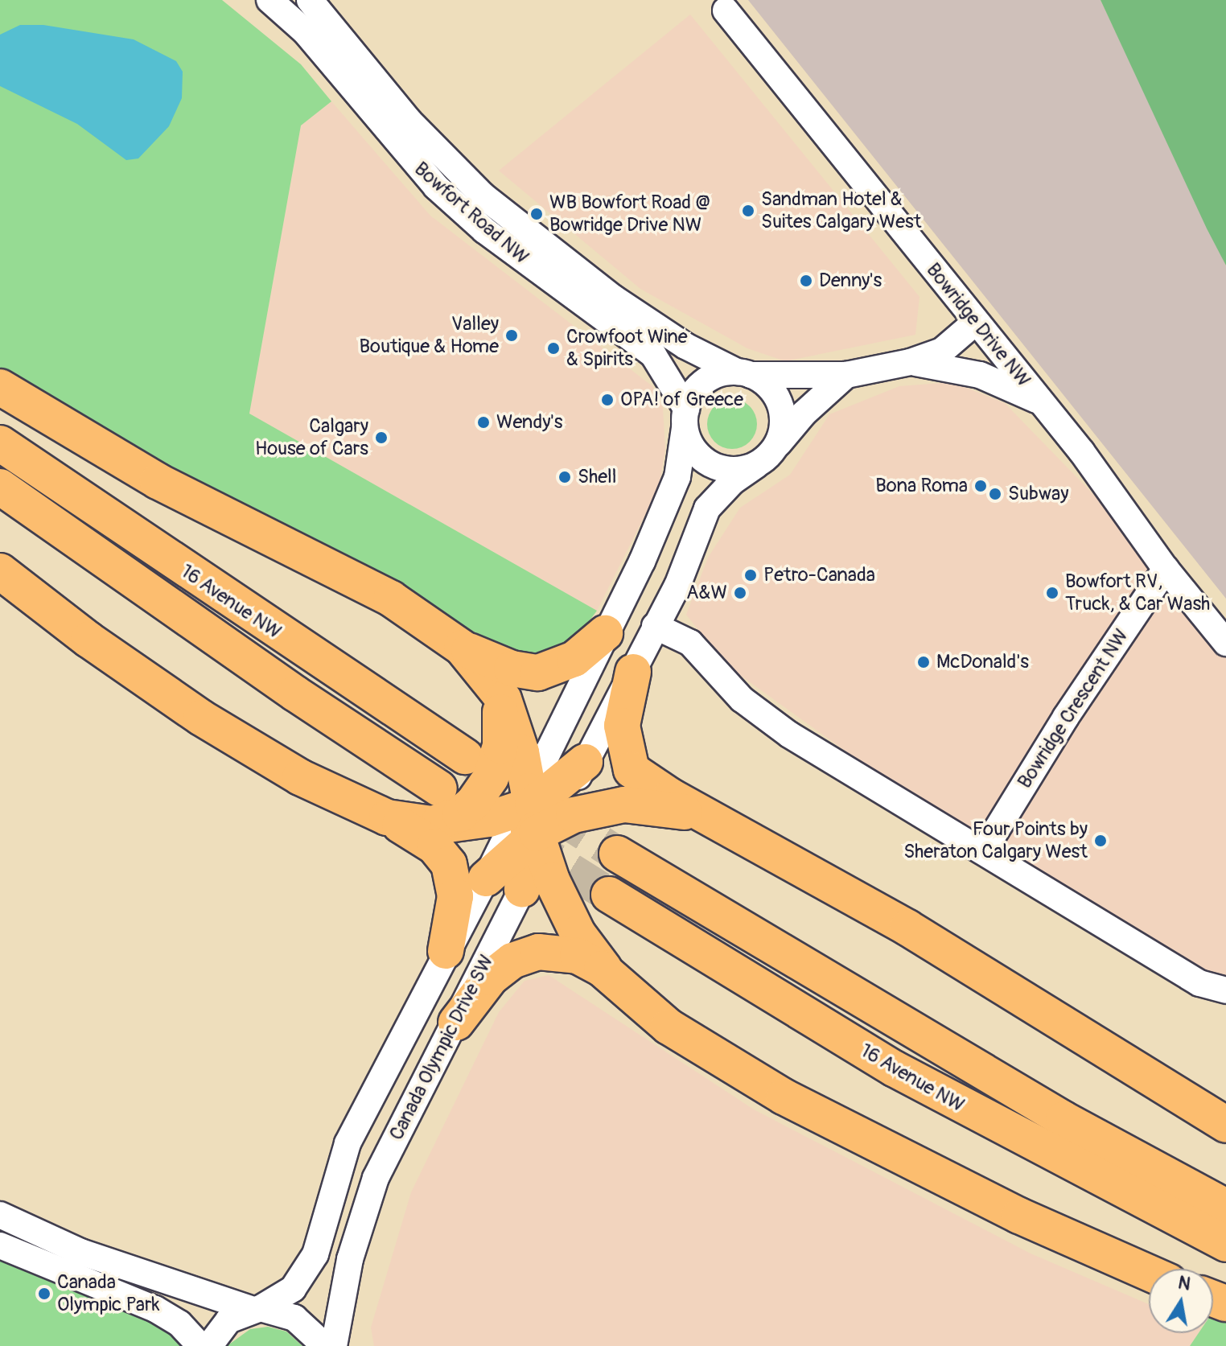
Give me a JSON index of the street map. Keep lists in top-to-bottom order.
{
  "streets": {
    "highway": ["16 Avenue NW"],
    "street": [
      "Bowfort Road NW",
      "Bowridge Drive NW",
      "Bowridge Crescent NW",
      "Canada Olympic Drive SW"
    ]
  },
  "crossings": [
    ["Bowfort Road NW", "Bowridge Drive NW"],
    ["Bowridge Drive NW", "Bowridge Crescent NW"]
  ],
  "places": [
    "Sandman Hotel & Suites Calgary West",
    "WB Bowfort Road @ Bowridge Drive NW",
    "Denny's",
    "Valley Boutique & Home",
    "Crowfoot Wine & Spirits",
    "OPA! of Greece",
    "Wendy's",
    "Calgary House of Cars",
    "Shell",
    "Bona Roma",
    "Subway",
    "Petro-Canada",
    "A&W",
    "Bowfort RV, Truck, & Car Wash",
    "McDonald's",
    "Four Points by Sheraton Calgary West",
    "Canada Olympic Park"
  ],
  "north": "top"
}
